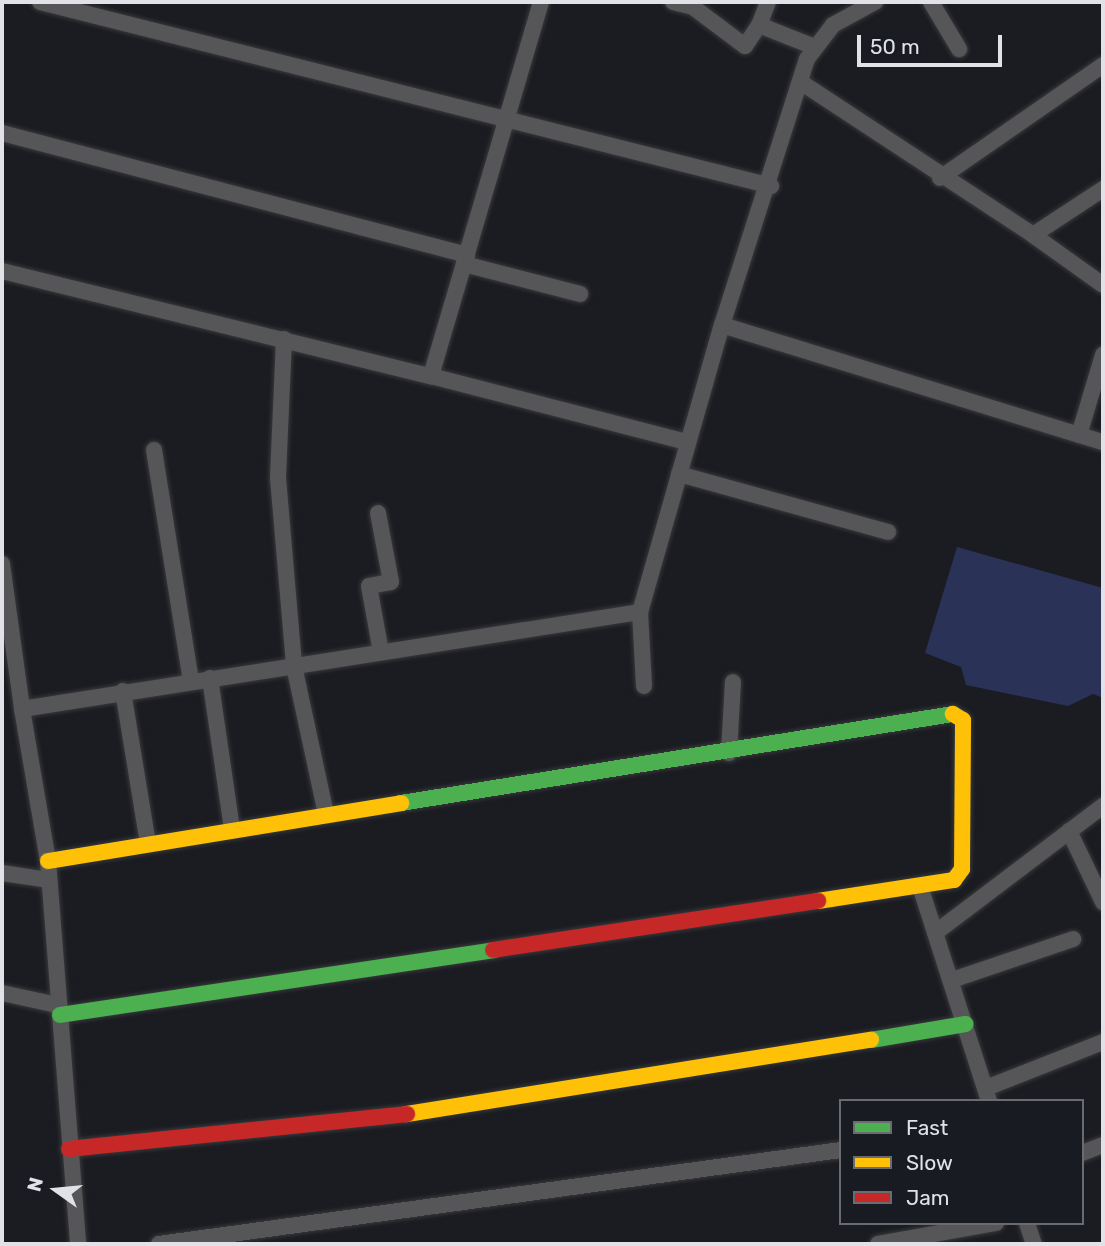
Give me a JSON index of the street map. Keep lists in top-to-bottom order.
{
  "legend": ["Fast", "Slow", "Jam"],
  "scale_bar": "50 m",
  "north": "left"
}
